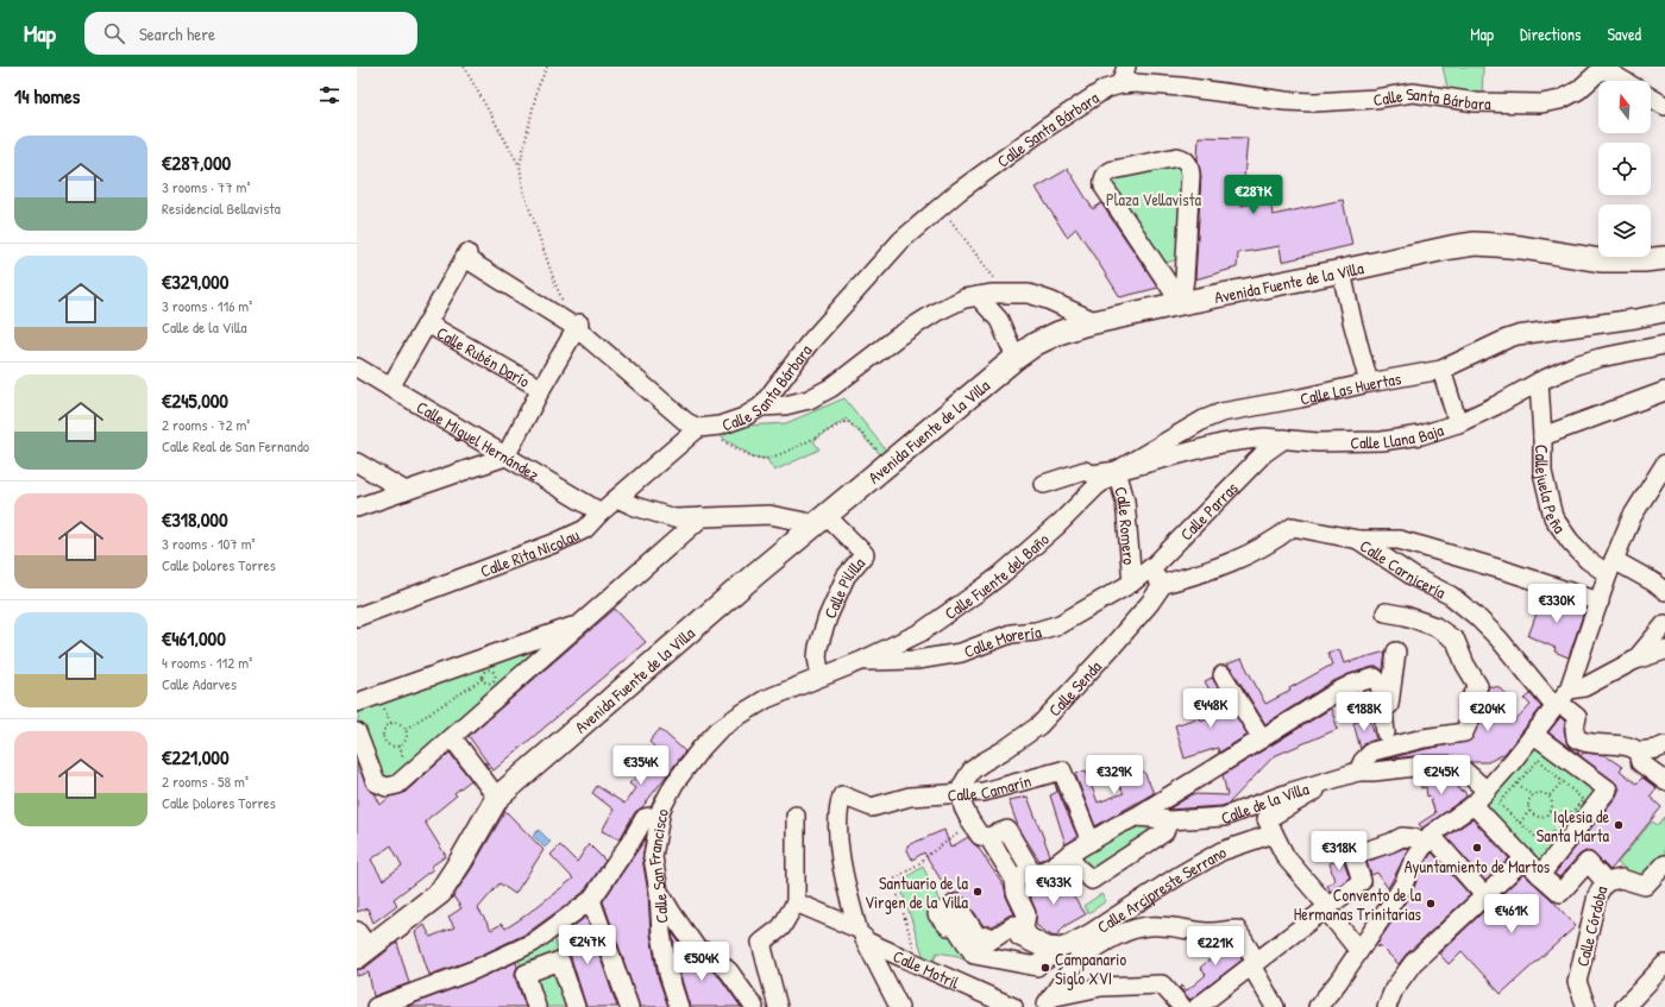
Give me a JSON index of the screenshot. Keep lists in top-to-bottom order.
{
  "streets": {
    "main road": ["Avenida Fuente de la Villa"],
    "street": [
      "Calle Santa Bárbara",
      "Calle Rubén Darío",
      "Calle Las Huertas",
      "Calle Llana Baja",
      "Calle Miguel Hernández",
      "Callejuela Peña",
      "Calle Parras",
      "Calle Romero",
      "Calle Rita Nicolau",
      "Calle Carnicería",
      "Calle Fuente del Baño",
      "Calle Pililla",
      "Calle Morería",
      "Calle Senda",
      "Calle Camarín",
      "Calle de la Villa",
      "Calle San Francisco",
      "Calle Arcipreste Serrano",
      "Calle Córdoba",
      "Calle Motril"
    ]
  },
  "crossings": [
    ["Calle Santa Bárbara", "Calle Rita Nicolau"],
    ["Avenida Fuente de la Villa", "Calle Pililla"],
    ["Calle Las Huertas", "Calle Llana Baja"],
    ["Calle Las Huertas", "Calle Romero"],
    ["Calle Las Huertas", "Calle Fuente del Baño"],
    ["Calle Llana Baja", "Callejuela Peña"],
    ["Calle Llana Baja", "Calle Parras"],
    ["Calle Llana Baja", "Calle Romero"],
    ["Calle Llana Baja", "Calle Fuente del Baño"],
    ["Calle Miguel Hernández", "Calle Rita Nicolau"],
    ["Calle Parras", "Calle Romero"],
    ["Calle Parras", "Calle Morería"],
    ["Calle Romero", "Calle Fuente del Baño"],
    ["Calle Romero", "Calle Morería"],
    ["Calle Carnicería", "Calle Senda"],
    ["Calle Fuente del Baño", "Calle Morería"],
    ["Calle Fuente del Baño", "Calle San Francisco"],
    ["Calle Pililla", "Calle San Francisco"],
    ["Calle Morería", "Calle San Francisco"],
    ["Calle Senda", "Calle Camarín"],
    ["Calle Camarín", "Calle Motril"]
  ],
  "parks": ["Plaza Vellavista"],
  "places": [
    "Iglesia de Santa Marta",
    "Ayuntamiento de Martos",
    "Santuario de la Virgen de la Villa",
    "Convento de la Hermanas Trinitarias",
    "Campanario Siglo XVI"
  ],
  "north": "top",
  "page": {
    "header": "Map",
    "search": "Search here",
    "nav": ["Map", "Directions", "Saved"],
    "heading": "14 homes",
    "list": [
      {
        "name": "€287,000",
        "note": "3 rooms · 77 m² · Residencial Bellavista"
      },
      {
        "name": "€329,000",
        "note": "3 rooms · 116 m² · Calle de la Villa"
      },
      {
        "name": "€245,000",
        "note": "2 rooms · 72 m² · Calle Real de San Fernando"
      },
      {
        "name": "€318,000",
        "note": "3 rooms · 107 m² · Calle Dolores Torres"
      },
      {
        "name": "€461,000",
        "note": "4 rooms · 112 m² · Calle Adarves"
      },
      {
        "name": "€221,000",
        "note": "2 rooms · 58 m² · Calle Dolores Torres"
      }
    ],
    "price": [
      "€287K",
      "€330K",
      "€448K",
      "€188K",
      "€204K",
      "€354K",
      "€329K",
      "€245K",
      "€318K",
      "€433K",
      "€461K",
      "€247K",
      "€221K",
      "€504K"
    ]
  }
}
